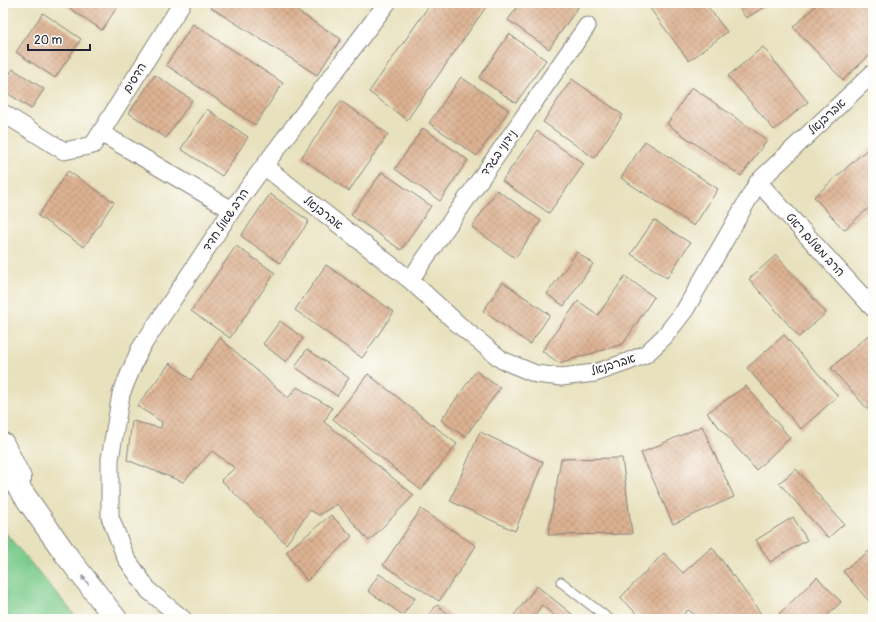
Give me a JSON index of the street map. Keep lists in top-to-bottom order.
{
  "streets": {
    "street": [
      "הדסים",
      "אברבנאל",
      "נידוני בגדד",
      "הרב שאול חדד",
      "הרב משולם ראט"
    ]
  },
  "crossings": [
    ["אברבנאל", "נידוני בגדד"],
    ["אברבנאל", "הרב שאול חדד"],
    ["אברבנאל", "הרב משולם ראט"]
  ],
  "scale_bar": "20 m"
}
